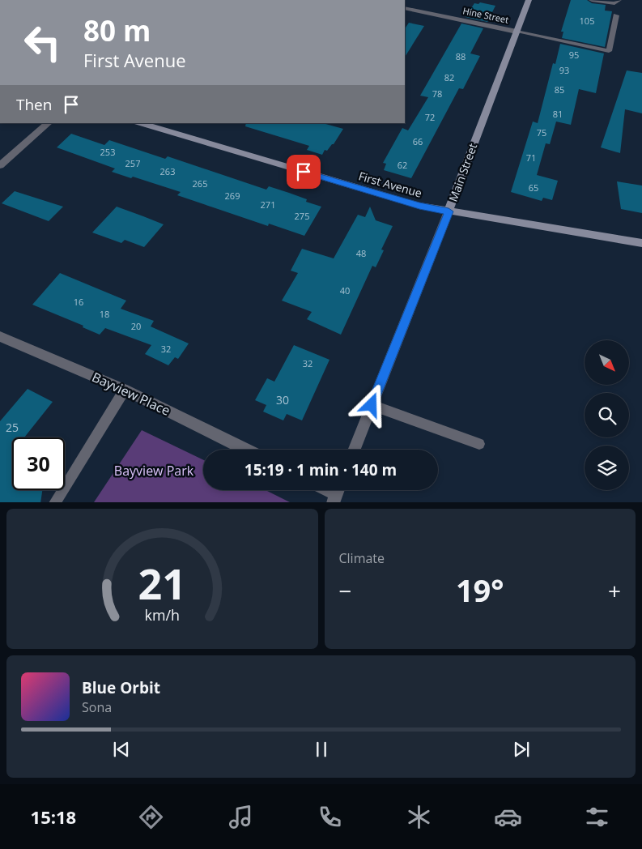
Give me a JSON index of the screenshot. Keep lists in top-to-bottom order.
{
  "streets": {
    "street": [
      "Hine Street",
      "Main Street",
      "First Avenue",
      "Bayview Place"
    ]
  },
  "crossings": [
    ["Hine Street", "Main Street"],
    ["Main Street", "First Avenue"]
  ],
  "parks": ["Bayview Park"],
  "house_numbers": [
    "105",
    "95",
    "88",
    "93",
    "82",
    "85",
    "78",
    "81",
    "72",
    "75",
    "66",
    "253",
    "71",
    "257",
    "62",
    "263",
    "265",
    "65",
    "269",
    "271",
    "275",
    "48",
    "40",
    "16",
    "18",
    "20",
    "32",
    "32",
    "30",
    "25"
  ],
  "north": "bottom right",
  "page": {
    "turn": ["80 m", "First Avenue"],
    "then": "Then",
    "limit": "30",
    "trip": "15:19 · 1 min · 140 m",
    "tile": "Climate",
    "heat": ["−", "19°", "+"],
    "song": ["Blue Orbit", "Sona"],
    "tabs": "15:18",
    "gauge": ["21", "km/h"]
  }
}
